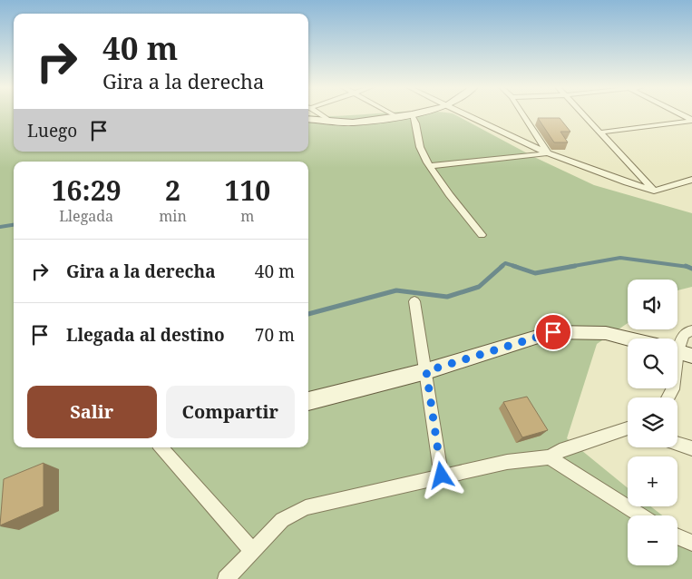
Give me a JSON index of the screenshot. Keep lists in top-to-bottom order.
{
  "page": {
    "turn": ["40 m", "Gira a la derecha"],
    "then": "Luego",
    "eta": [
      "16:29",
      "Llegada",
      "2",
      "min",
      "110",
      "m"
    ],
    "list": [
      {
        "name": "Gira a la derecha",
        "value": "40 m"
      },
      {
        "name": "Llegada al destino",
        "value": "70 m"
      }
    ],
    "map_buttons": ["+", "−"],
    "buttons": ["Salir", "Compartir"]
  }
}
